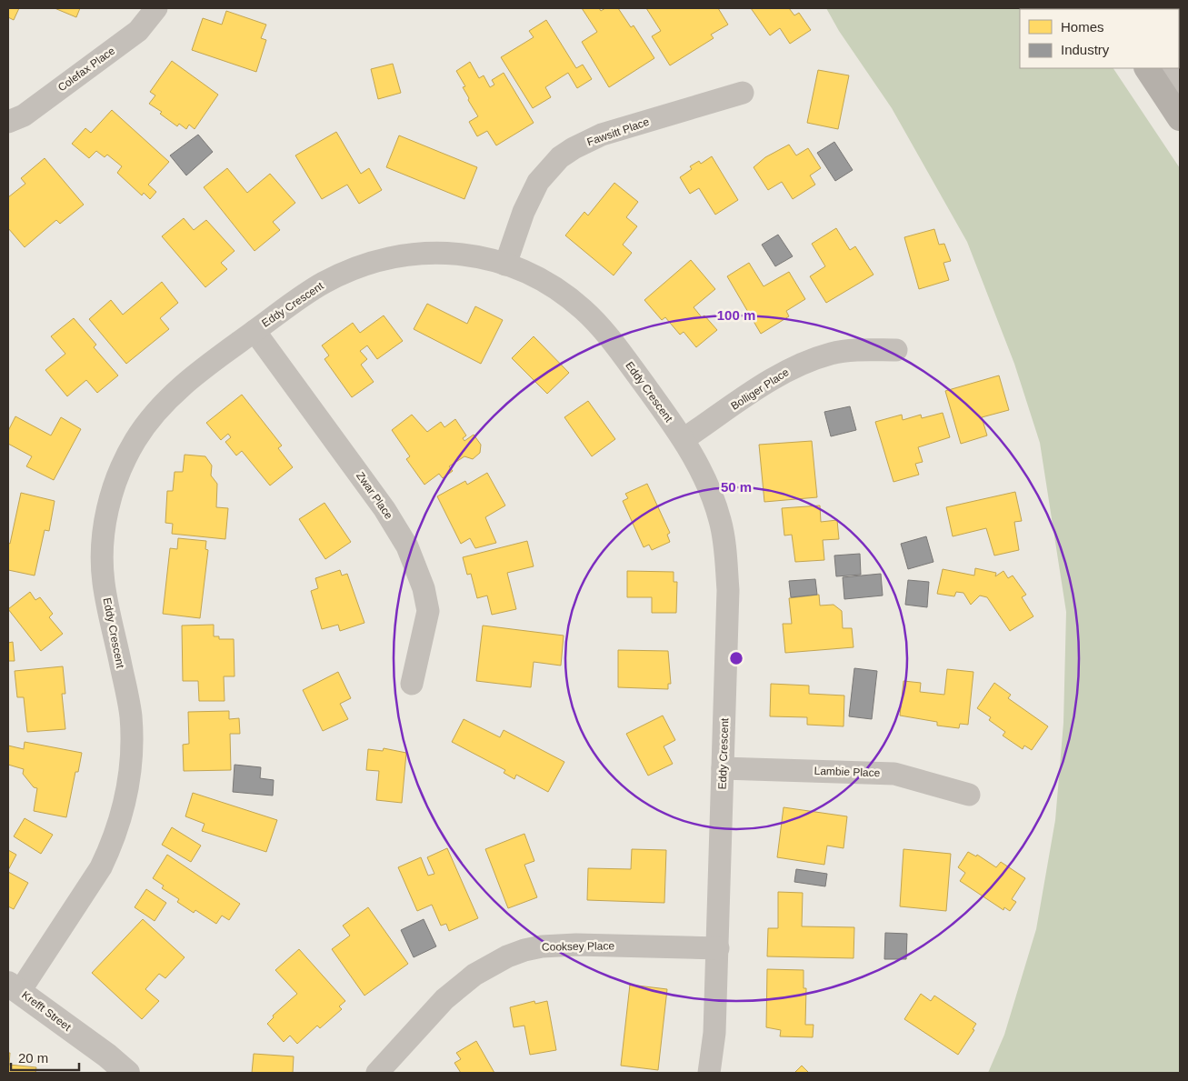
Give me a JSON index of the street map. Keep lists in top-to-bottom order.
{
  "streets": {
    "street": [
      "Colefax Place",
      "Fawsitt Place",
      "Eddy Crescent",
      "Bolliger Place",
      "Zwar Place",
      "Lambie Place",
      "Cooksey Place",
      "Krefft Street"
    ]
  },
  "crossings": [
    ["Fawsitt Place", "Eddy Crescent"],
    ["Eddy Crescent", "Bolliger Place"],
    ["Eddy Crescent", "Zwar Place"],
    ["Eddy Crescent", "Lambie Place"],
    ["Eddy Crescent", "Cooksey Place"],
    ["Eddy Crescent", "Krefft Street"]
  ],
  "legend": ["Homes", "Industry"],
  "scale_bar": "20 m",
  "rings": ["100 m", "50 m"]
}
